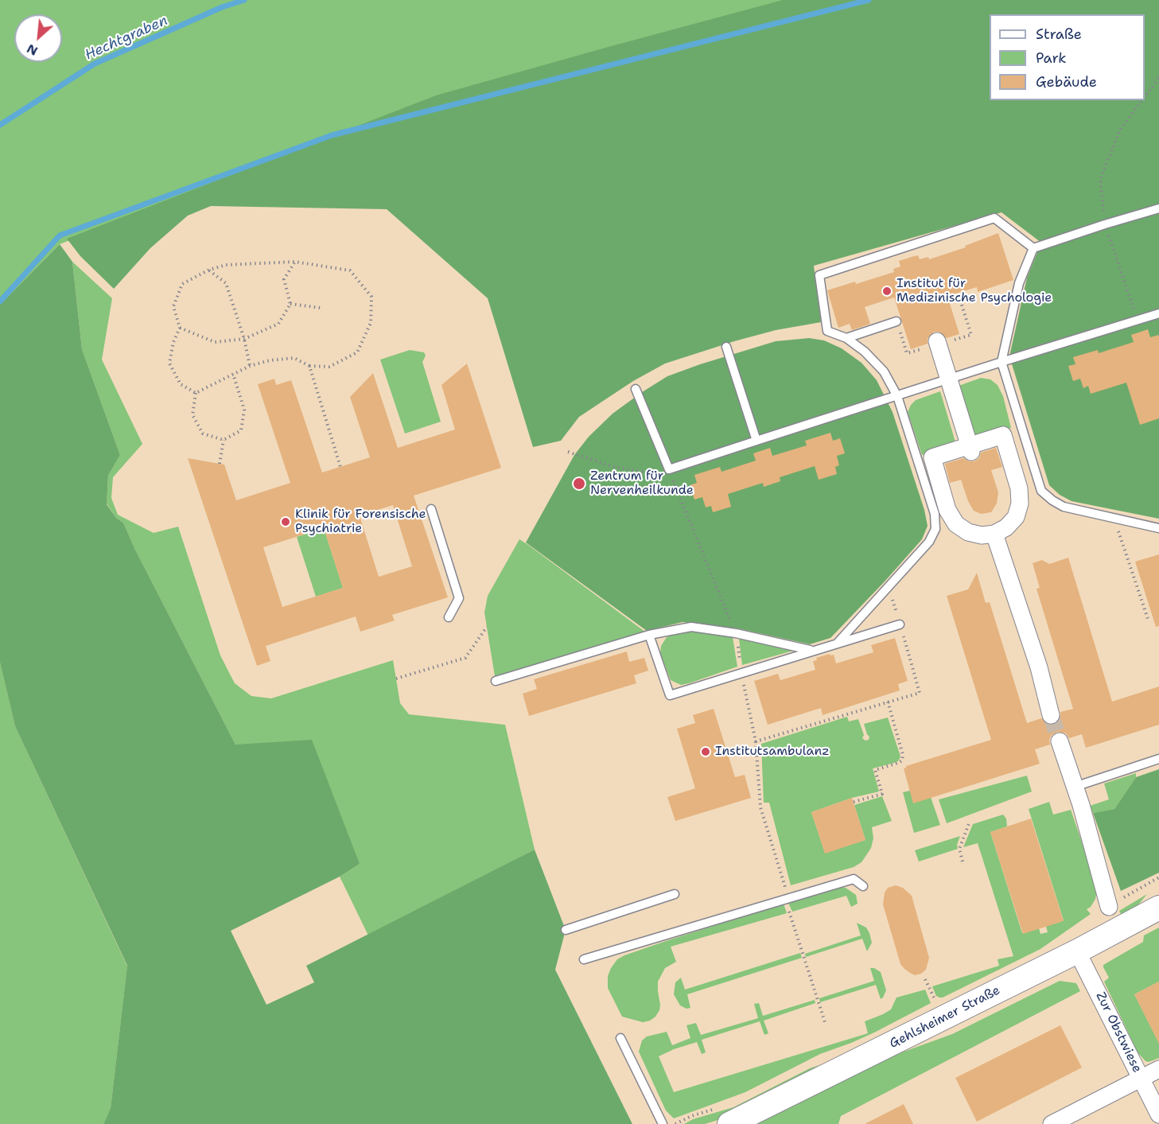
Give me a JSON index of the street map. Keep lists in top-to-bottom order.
{
  "streets": {
    "street": ["Gehlsheimer Straße", "Zur Obstwiese"]
  },
  "crossings": [
    ["Gehlsheimer Straße", "Zur Obstwiese"]
  ],
  "water": ["Hechtgraben"],
  "places": [
    "Institut für Medizinische Psychologie",
    "Zentrum für Nervenheilkunde",
    "Klinik für Forensische Psychiatrie",
    "Institutsambulanz"
  ],
  "legend": ["Straße", "Park", "Gebäude"],
  "north": "bottom left"
}
